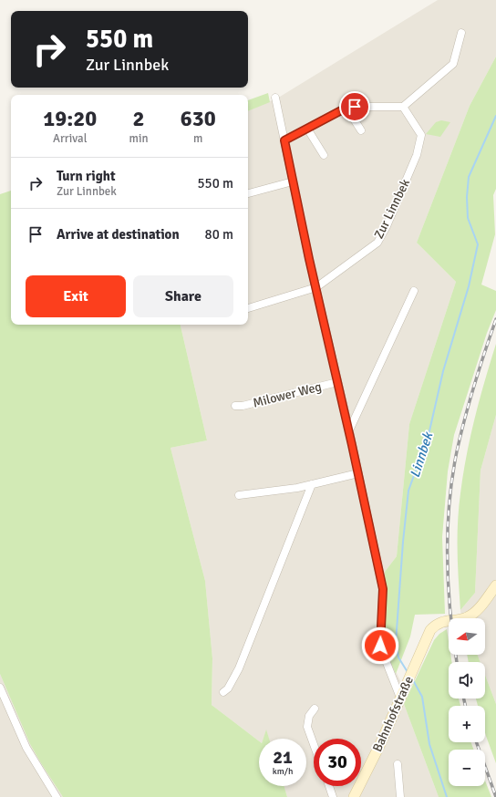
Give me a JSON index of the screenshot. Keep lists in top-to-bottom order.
{
  "streets": {
    "main road": ["Bahnhofstraße"],
    "street": ["Zur Linnbek", "Milower Weg"]
  },
  "water": ["Linnbek"],
  "north": "left",
  "page": {
    "turn": ["550 m", "Zur Linnbek"],
    "eta": [
      "19:20",
      "Arrival",
      "2",
      "min",
      "630",
      "m"
    ],
    "list": [
      {
        "name": "Turn right",
        "note": "Zur Linnbek",
        "value": "550 m"
      },
      {
        "name": "Arrive at destination",
        "value": "80 m"
      }
    ],
    "buttons": ["Exit", "Share"],
    "map_buttons": ["+", "−"],
    "speed": "21 km/h",
    "limit": "30"
  }
}
